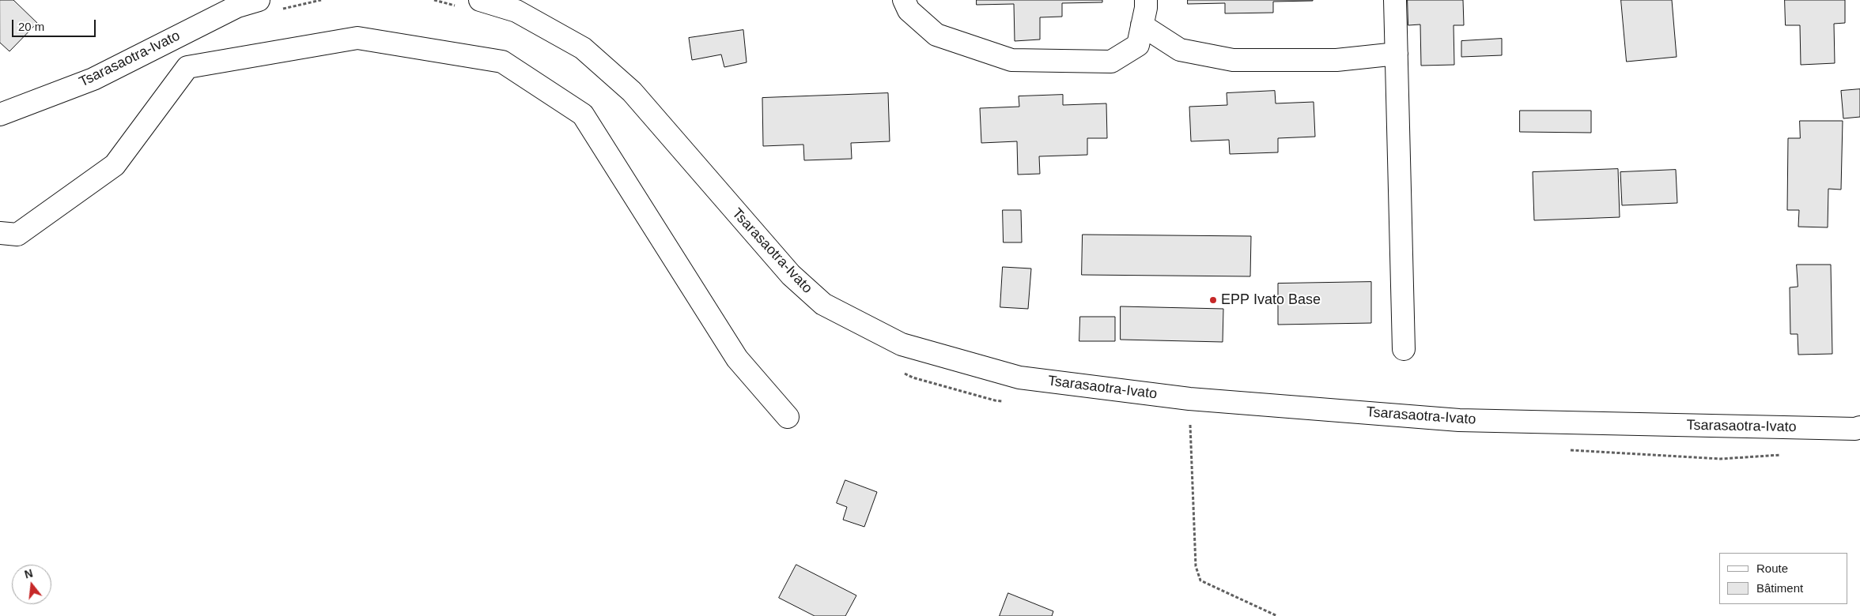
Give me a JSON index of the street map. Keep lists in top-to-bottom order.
{
  "streets": {
    "main road": ["Tsarasaotra-Ivato"]
  },
  "places": ["EPP Ivato Base"],
  "legend": ["Route", "Bâtiment"],
  "scale_bar": "20 m",
  "north": "top"
}
